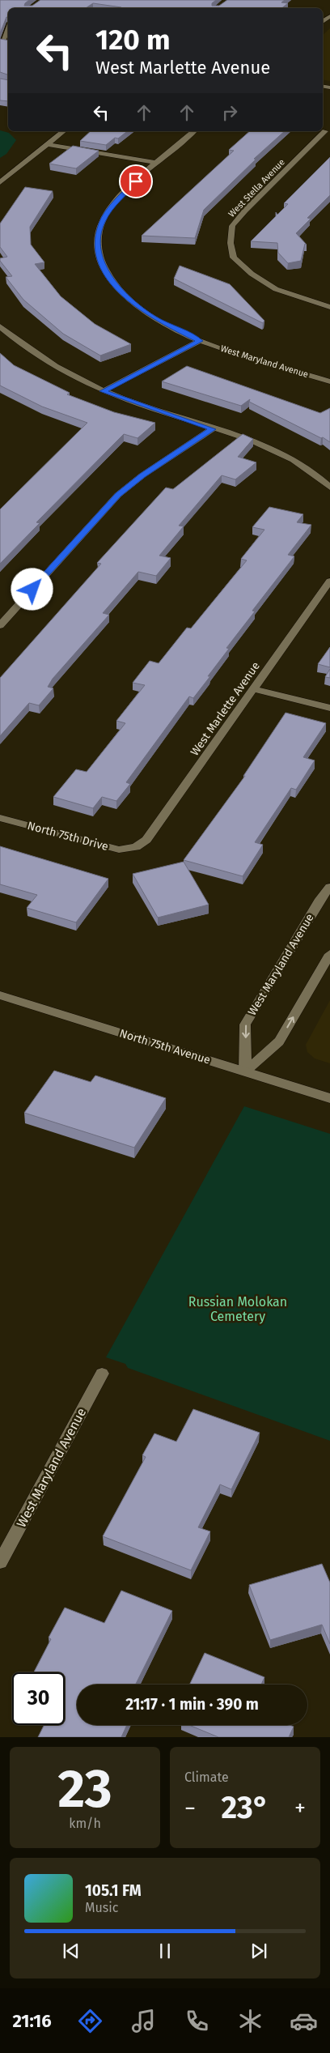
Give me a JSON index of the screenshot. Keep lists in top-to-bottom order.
{
  "streets": {
    "street": [
      "West Stella Avenue",
      "West Maryland Avenue",
      "West Marlette Avenue",
      "North 75th Drive",
      "North 75th Avenue"
    ]
  },
  "crossings": [
    ["West Maryland Avenue", "North 75th Avenue"],
    ["West Marlette Avenue", "North 75th Drive"]
  ],
  "parks": ["Russian Molokan Cemetery"],
  "page": {
    "turn": ["120 m", "West Marlette Avenue"],
    "limit": "30",
    "trip": "21:17 · 1 min · 390 m",
    "tile": [
      ["23", "km/h"],
      "Climate"
    ],
    "heat": ["−", "23°", "+"],
    "song": ["105.1 FM", "Music"],
    "tabs": "21:16"
  }
}
